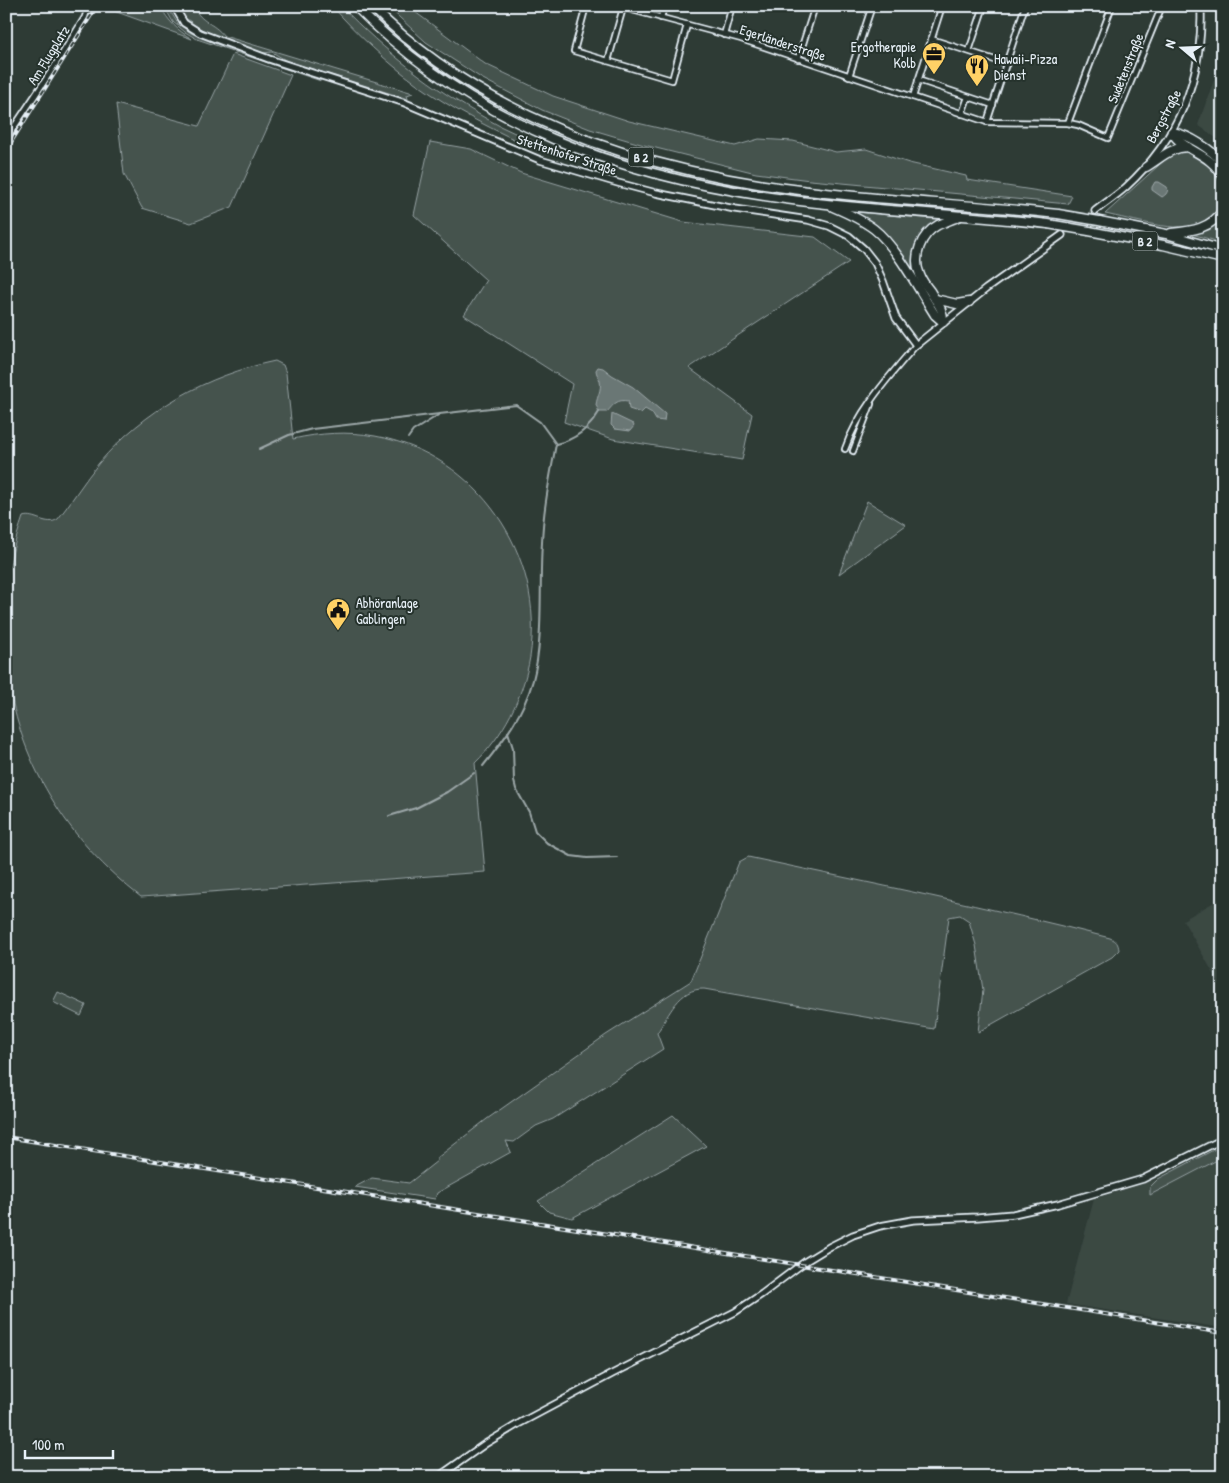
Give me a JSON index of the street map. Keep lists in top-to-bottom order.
{
  "streets": {
    "highway": ["B 2"],
    "street": [
      "Egerländerstraße",
      "Am Flugplatz",
      "Sudetenstraße",
      "Bergstraße",
      "Stettenhofer Straße"
    ]
  },
  "crossings": [
    ["Egerländerstraße", "Sudetenstraße"]
  ],
  "places": {
    "office": ["Ergotherapie Kolb"],
    "restaurant": ["Hawaii-Pizza Dienst"],
    "public building": ["Abhöranlage Gablingen"]
  },
  "scale_bar": "100 m",
  "north": "left"
}
